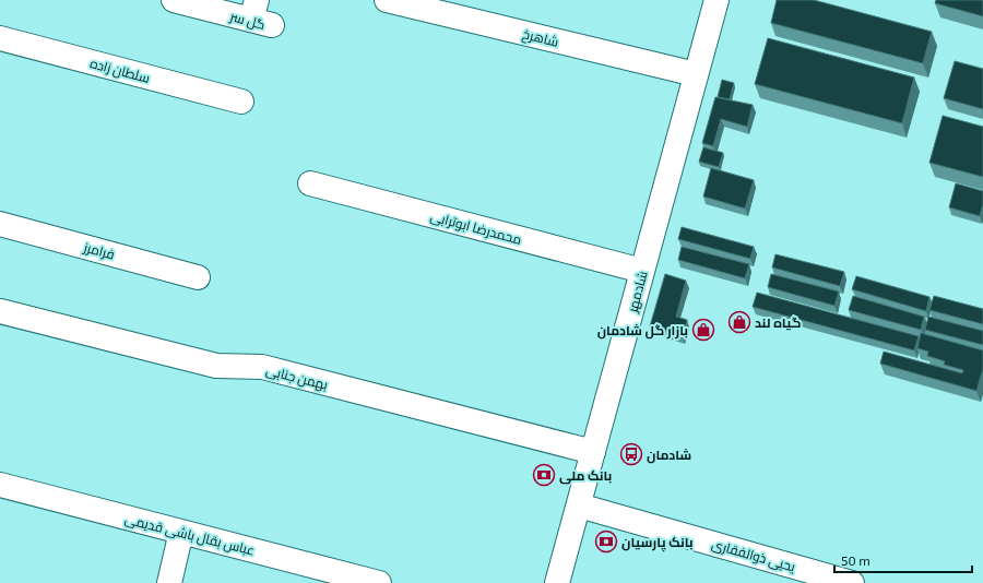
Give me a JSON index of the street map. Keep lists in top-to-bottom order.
{
  "streets": {
    "street": [
      "گل سر",
      "شاهرخ",
      "سلطان زاده",
      "محمدرضا ابوترابی",
      "فرامرز",
      "شادمهر",
      "بهمن جنابی",
      "عباس بقال باشی قدیمی",
      "یحیی ذوالفقاری"
    ]
  },
  "crossings": [
    ["شاهرخ", "شادمهر"],
    ["محمدرضا ابوترابی", "شادمهر"],
    ["شادمهر", "بهمن جنابی"],
    ["شادمهر", "یحیی ذوالفقاری"]
  ],
  "places": {
    "shop": ["گیاه لند", "بازار گل شادمان"],
    "bus stop": ["شادمان"],
    "bank": ["بانک ملی", "بانک پارسیان"]
  },
  "scale_bar": "50 m"
}
